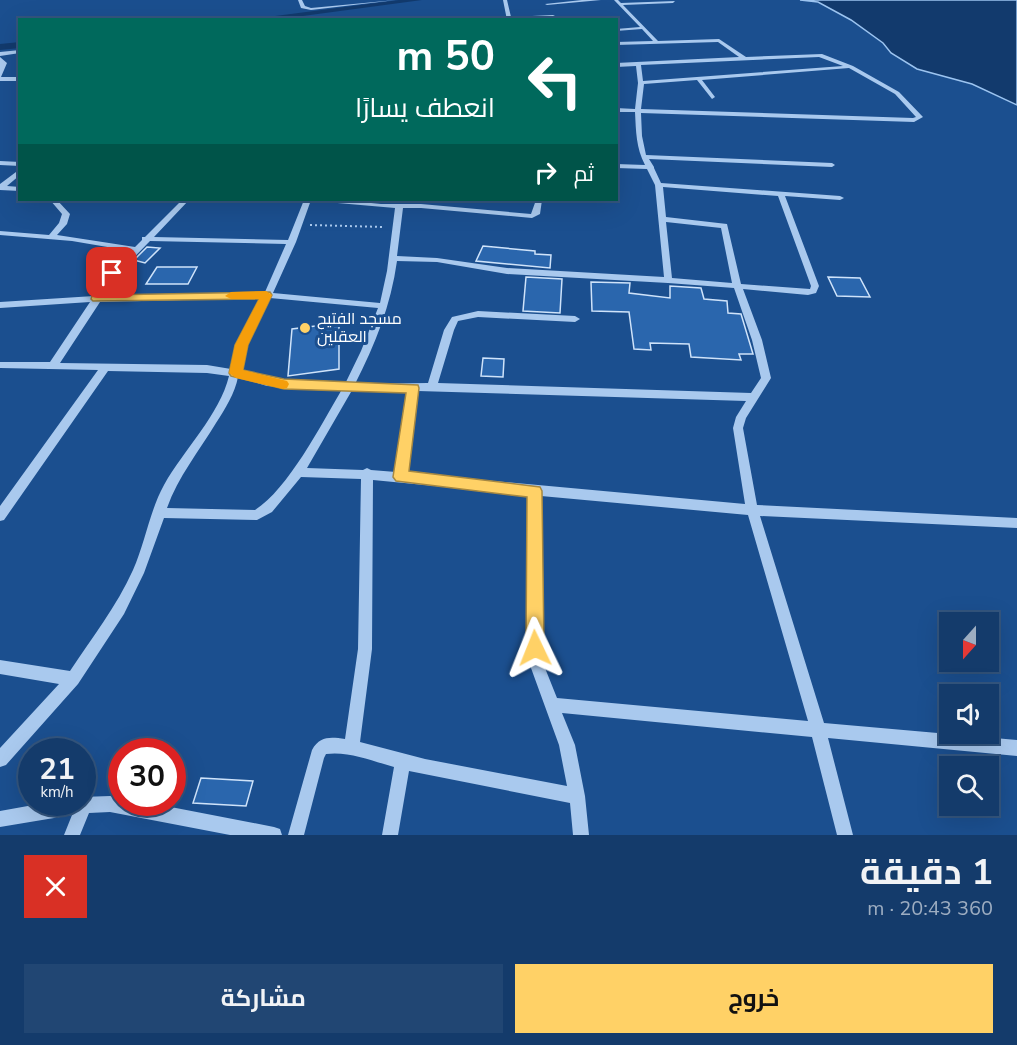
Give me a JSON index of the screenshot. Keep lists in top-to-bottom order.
{
  "places": ["مسجد الفتيح العقلين"],
  "north": "bottom",
  "page": {
    "turn": ["50 m", "انعطف يسارًا"],
    "then": "ثم",
    "speed": "21 km/h",
    "limit": "30",
    "heading": ["1 دقيقة", "360 m · 20:43"],
    "buttons": ["خروج", "مشاركة"]
  }
}
